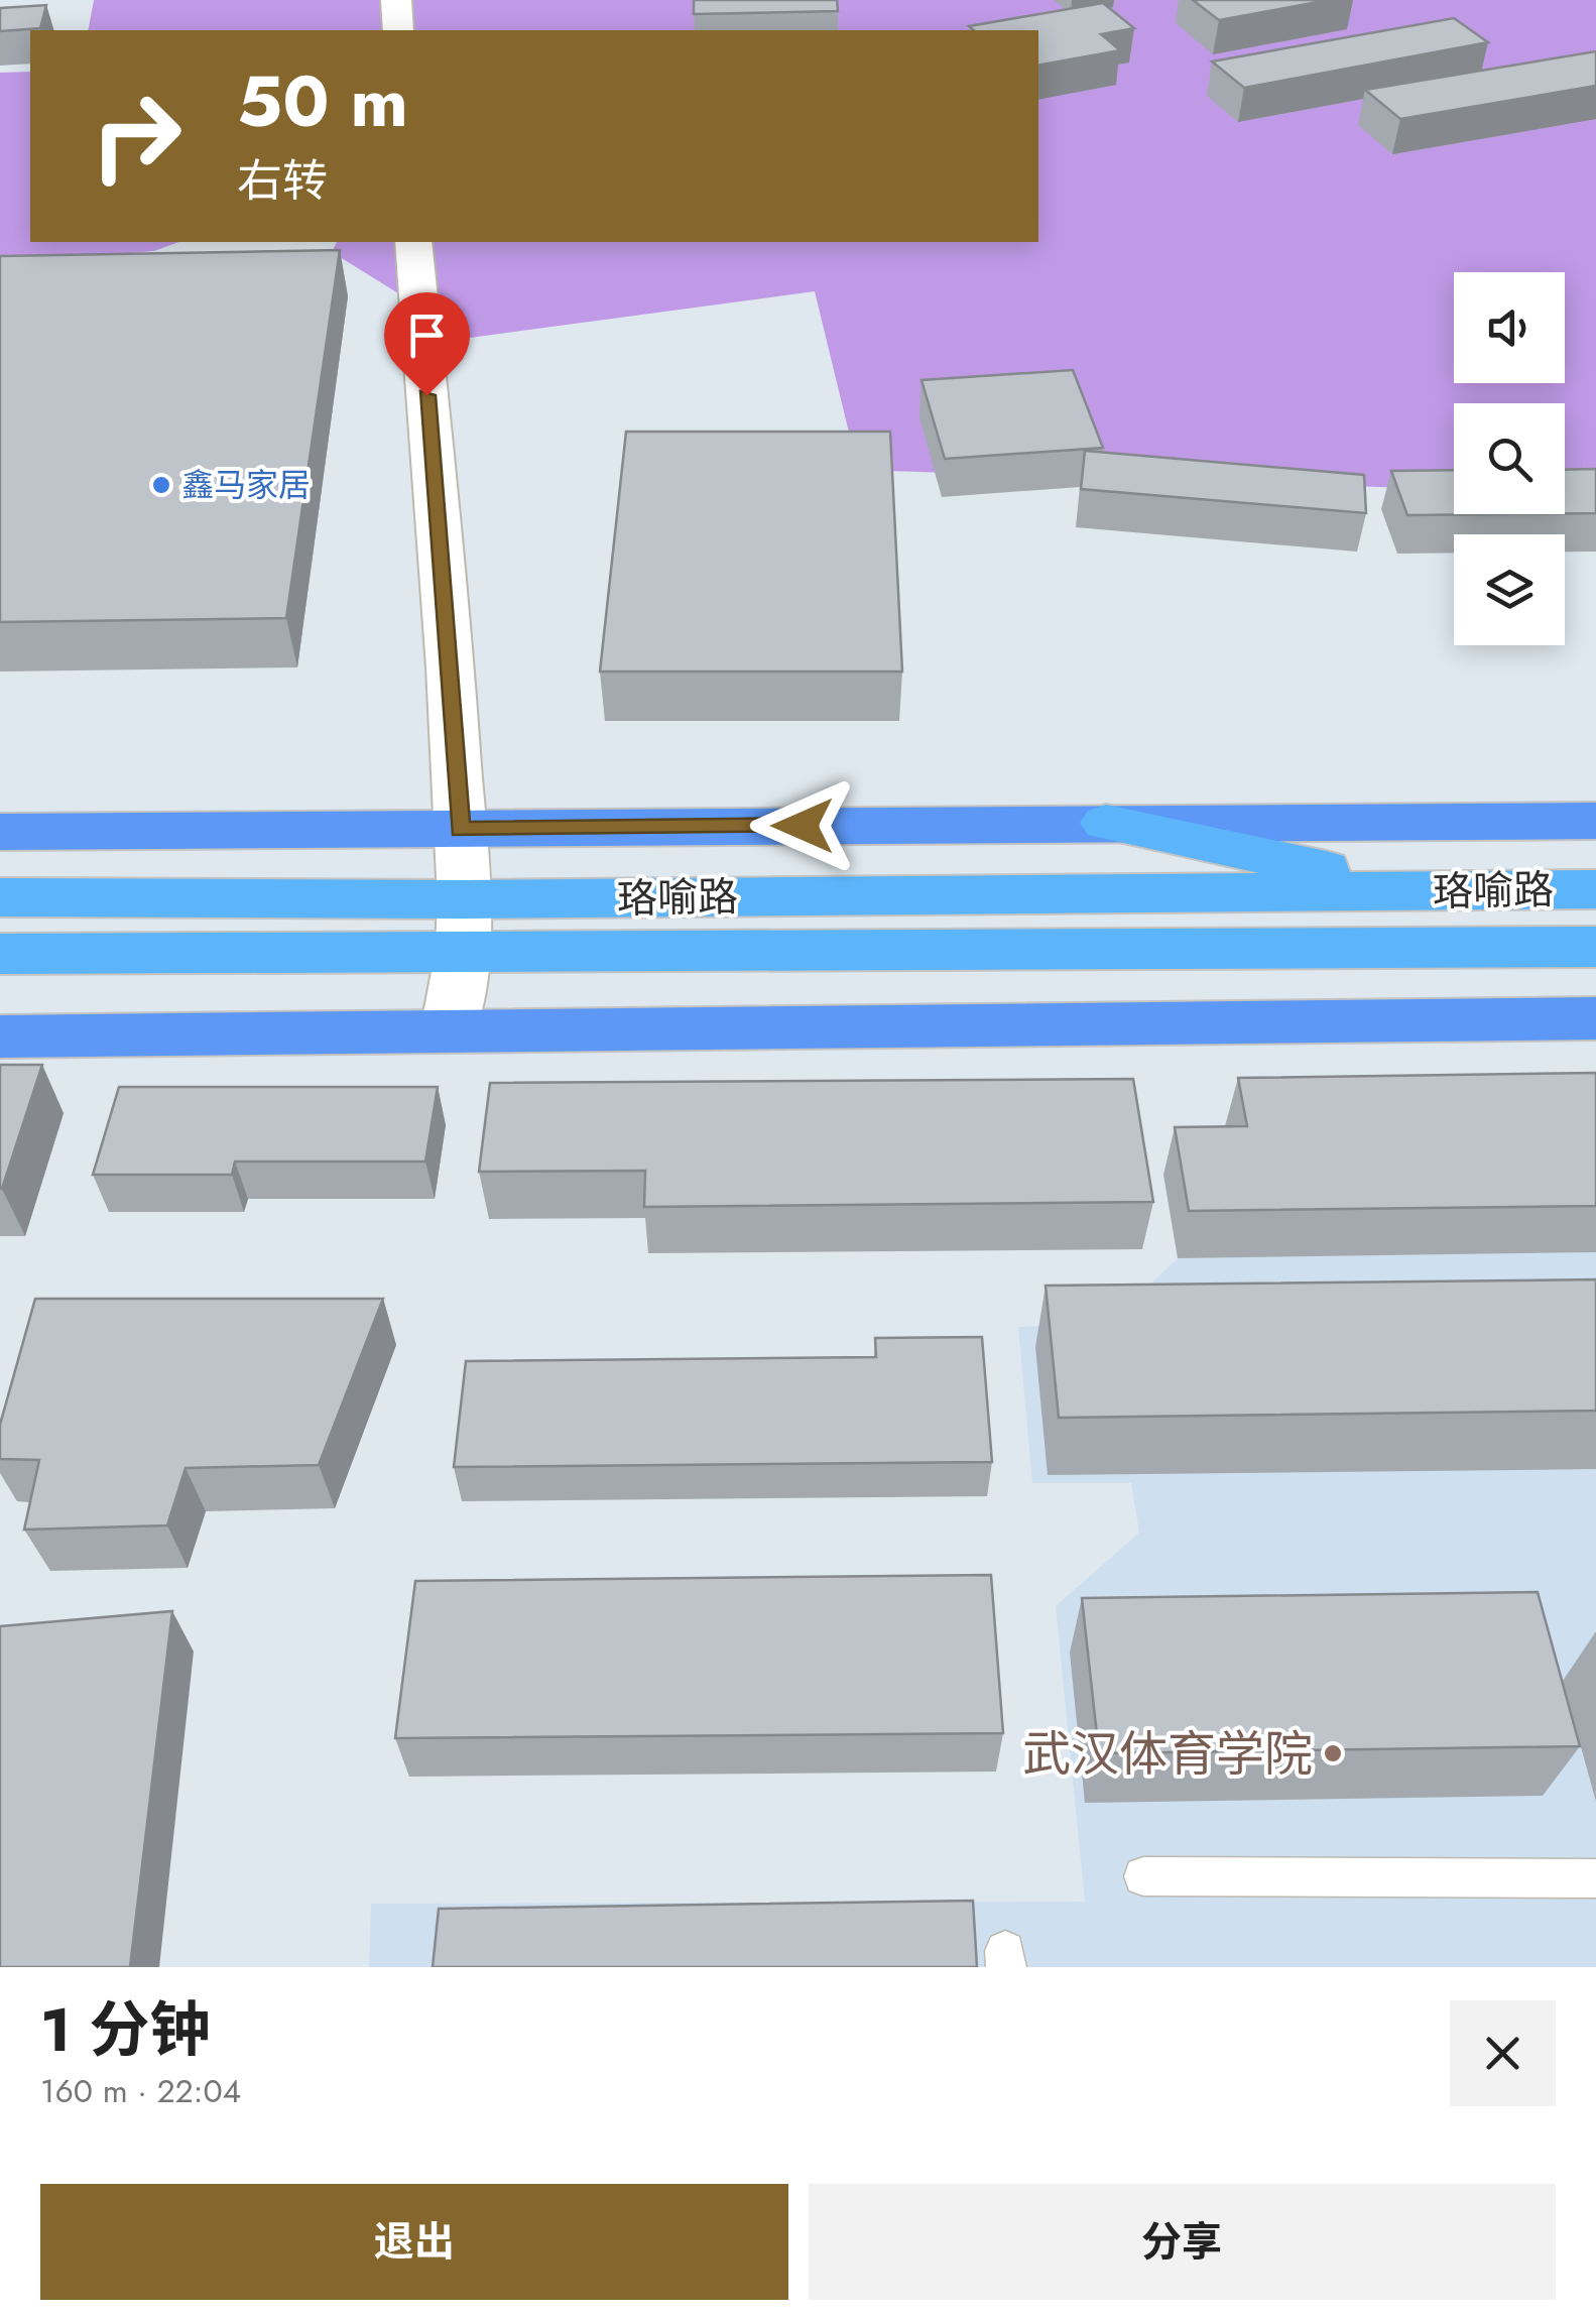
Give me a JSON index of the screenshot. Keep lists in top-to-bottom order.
{
  "streets": {
    "highway": ["珞喻路"]
  },
  "places": ["鑫马家居", "武汉体育学院"],
  "page": {
    "turn": ["50 m", "右转"],
    "heading": ["1 分钟", "160 m · 22:04"],
    "buttons": ["退出", "分享"]
  }
}
